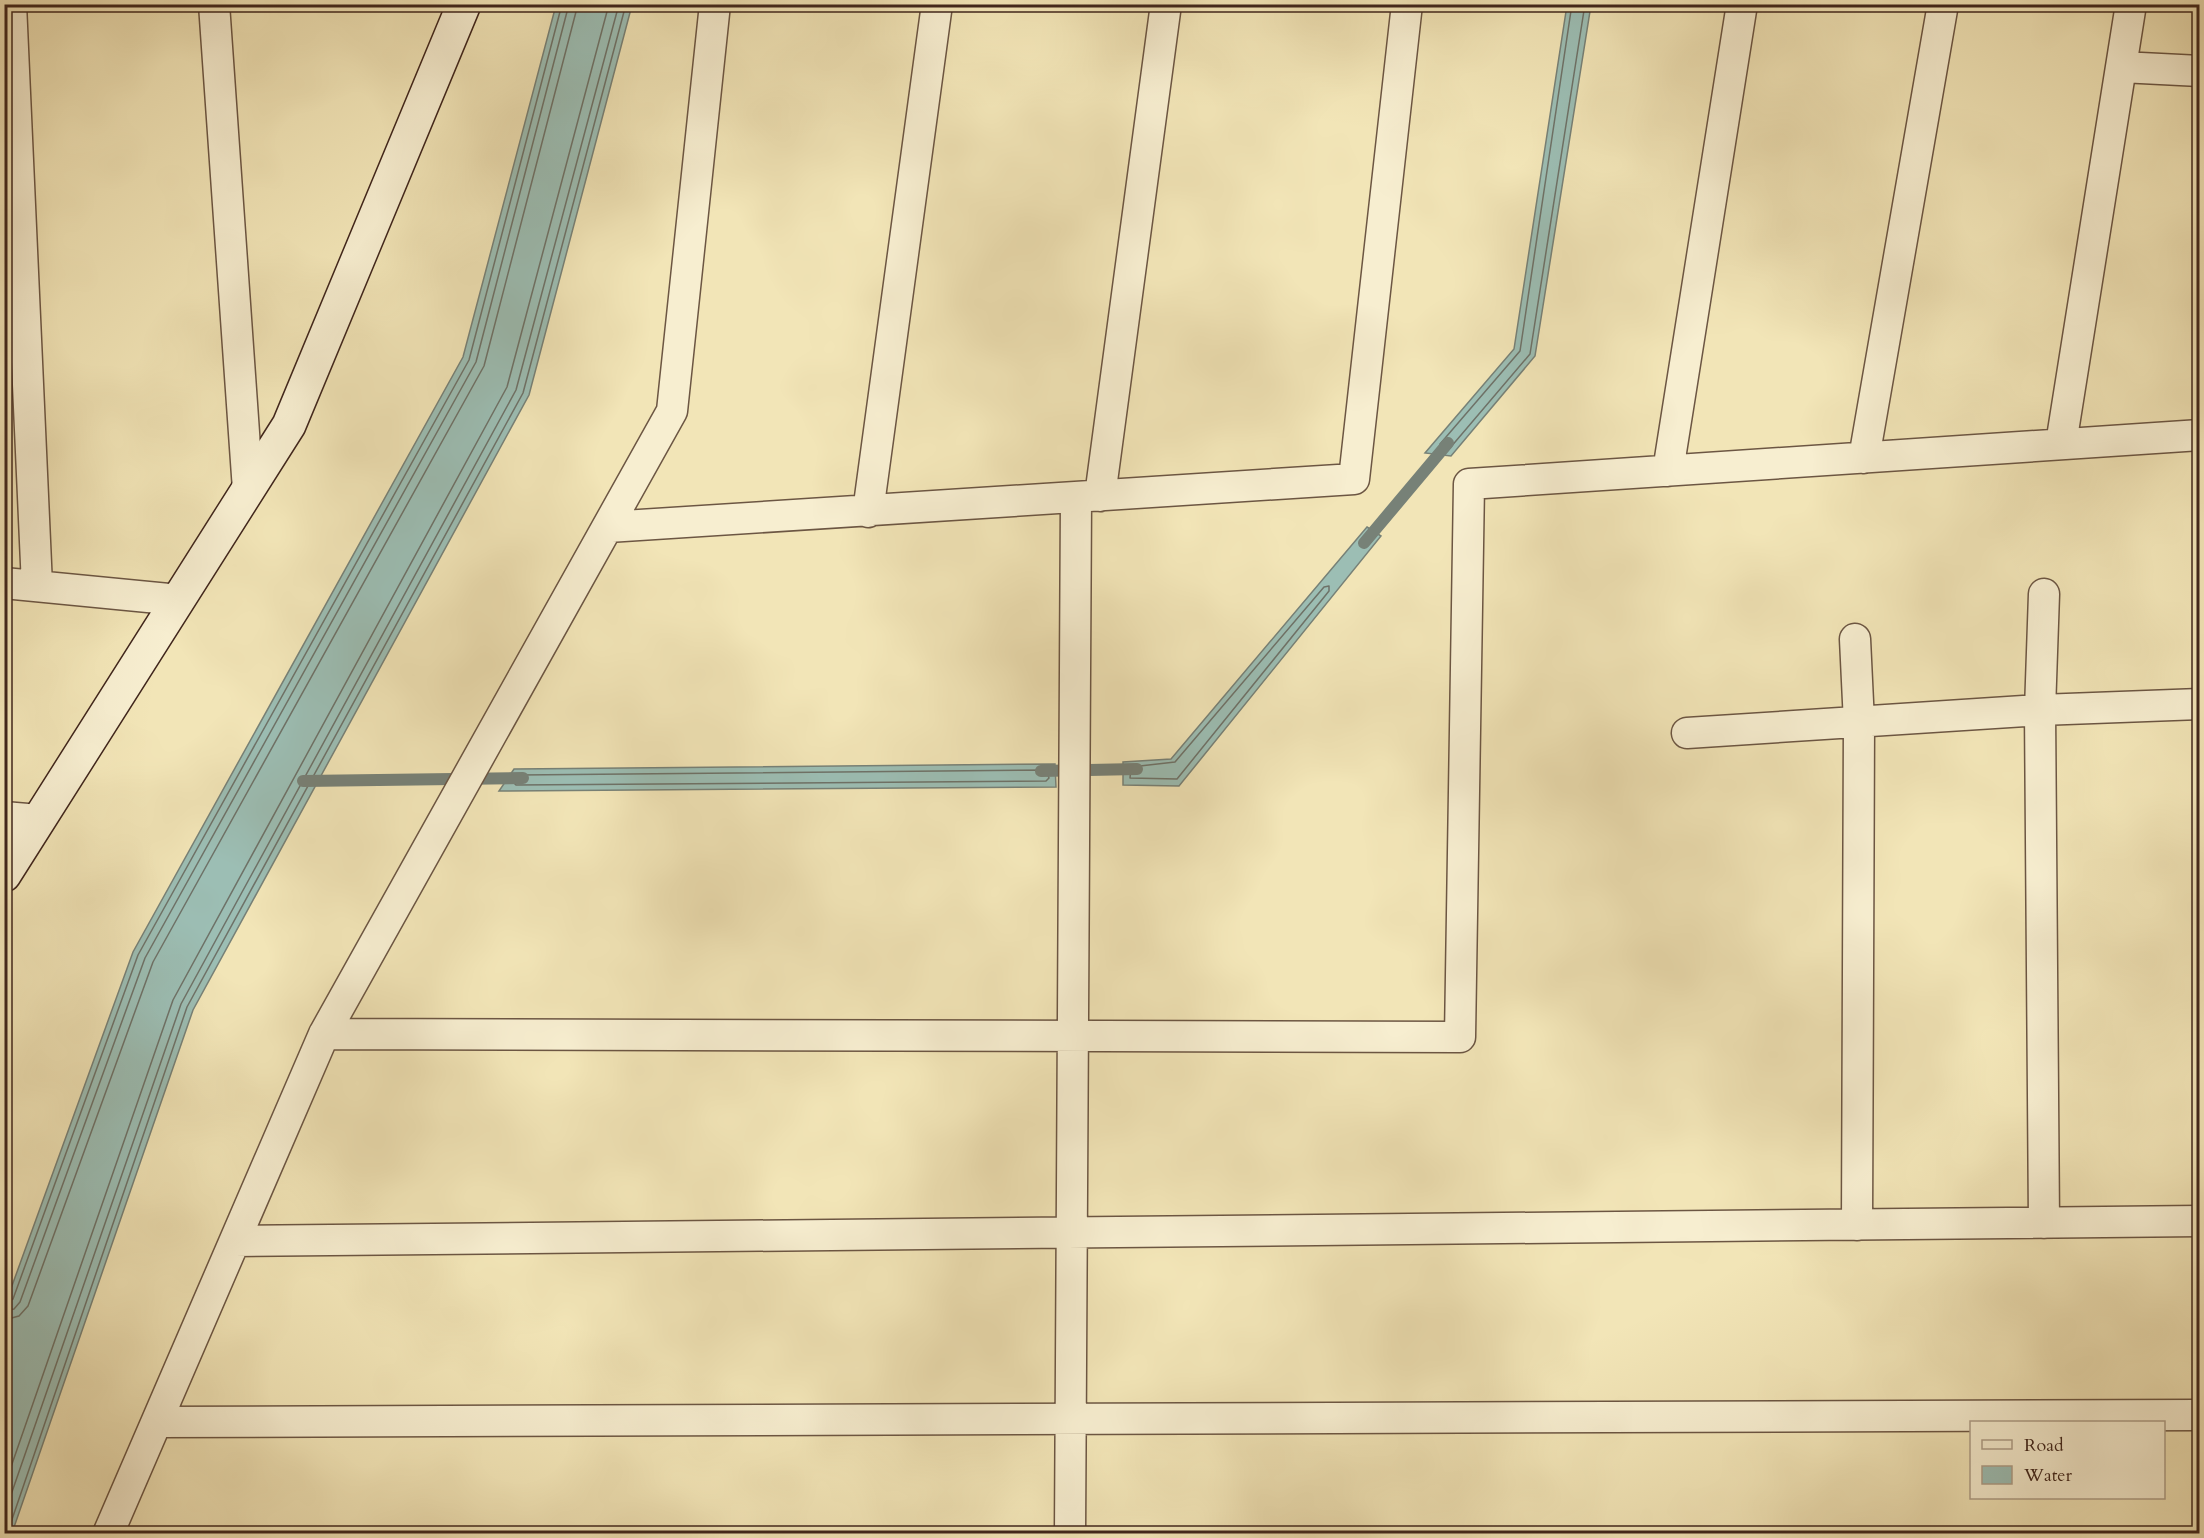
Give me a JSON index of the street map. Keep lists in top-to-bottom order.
{
  "legend": ["Road", "Water"]
}
